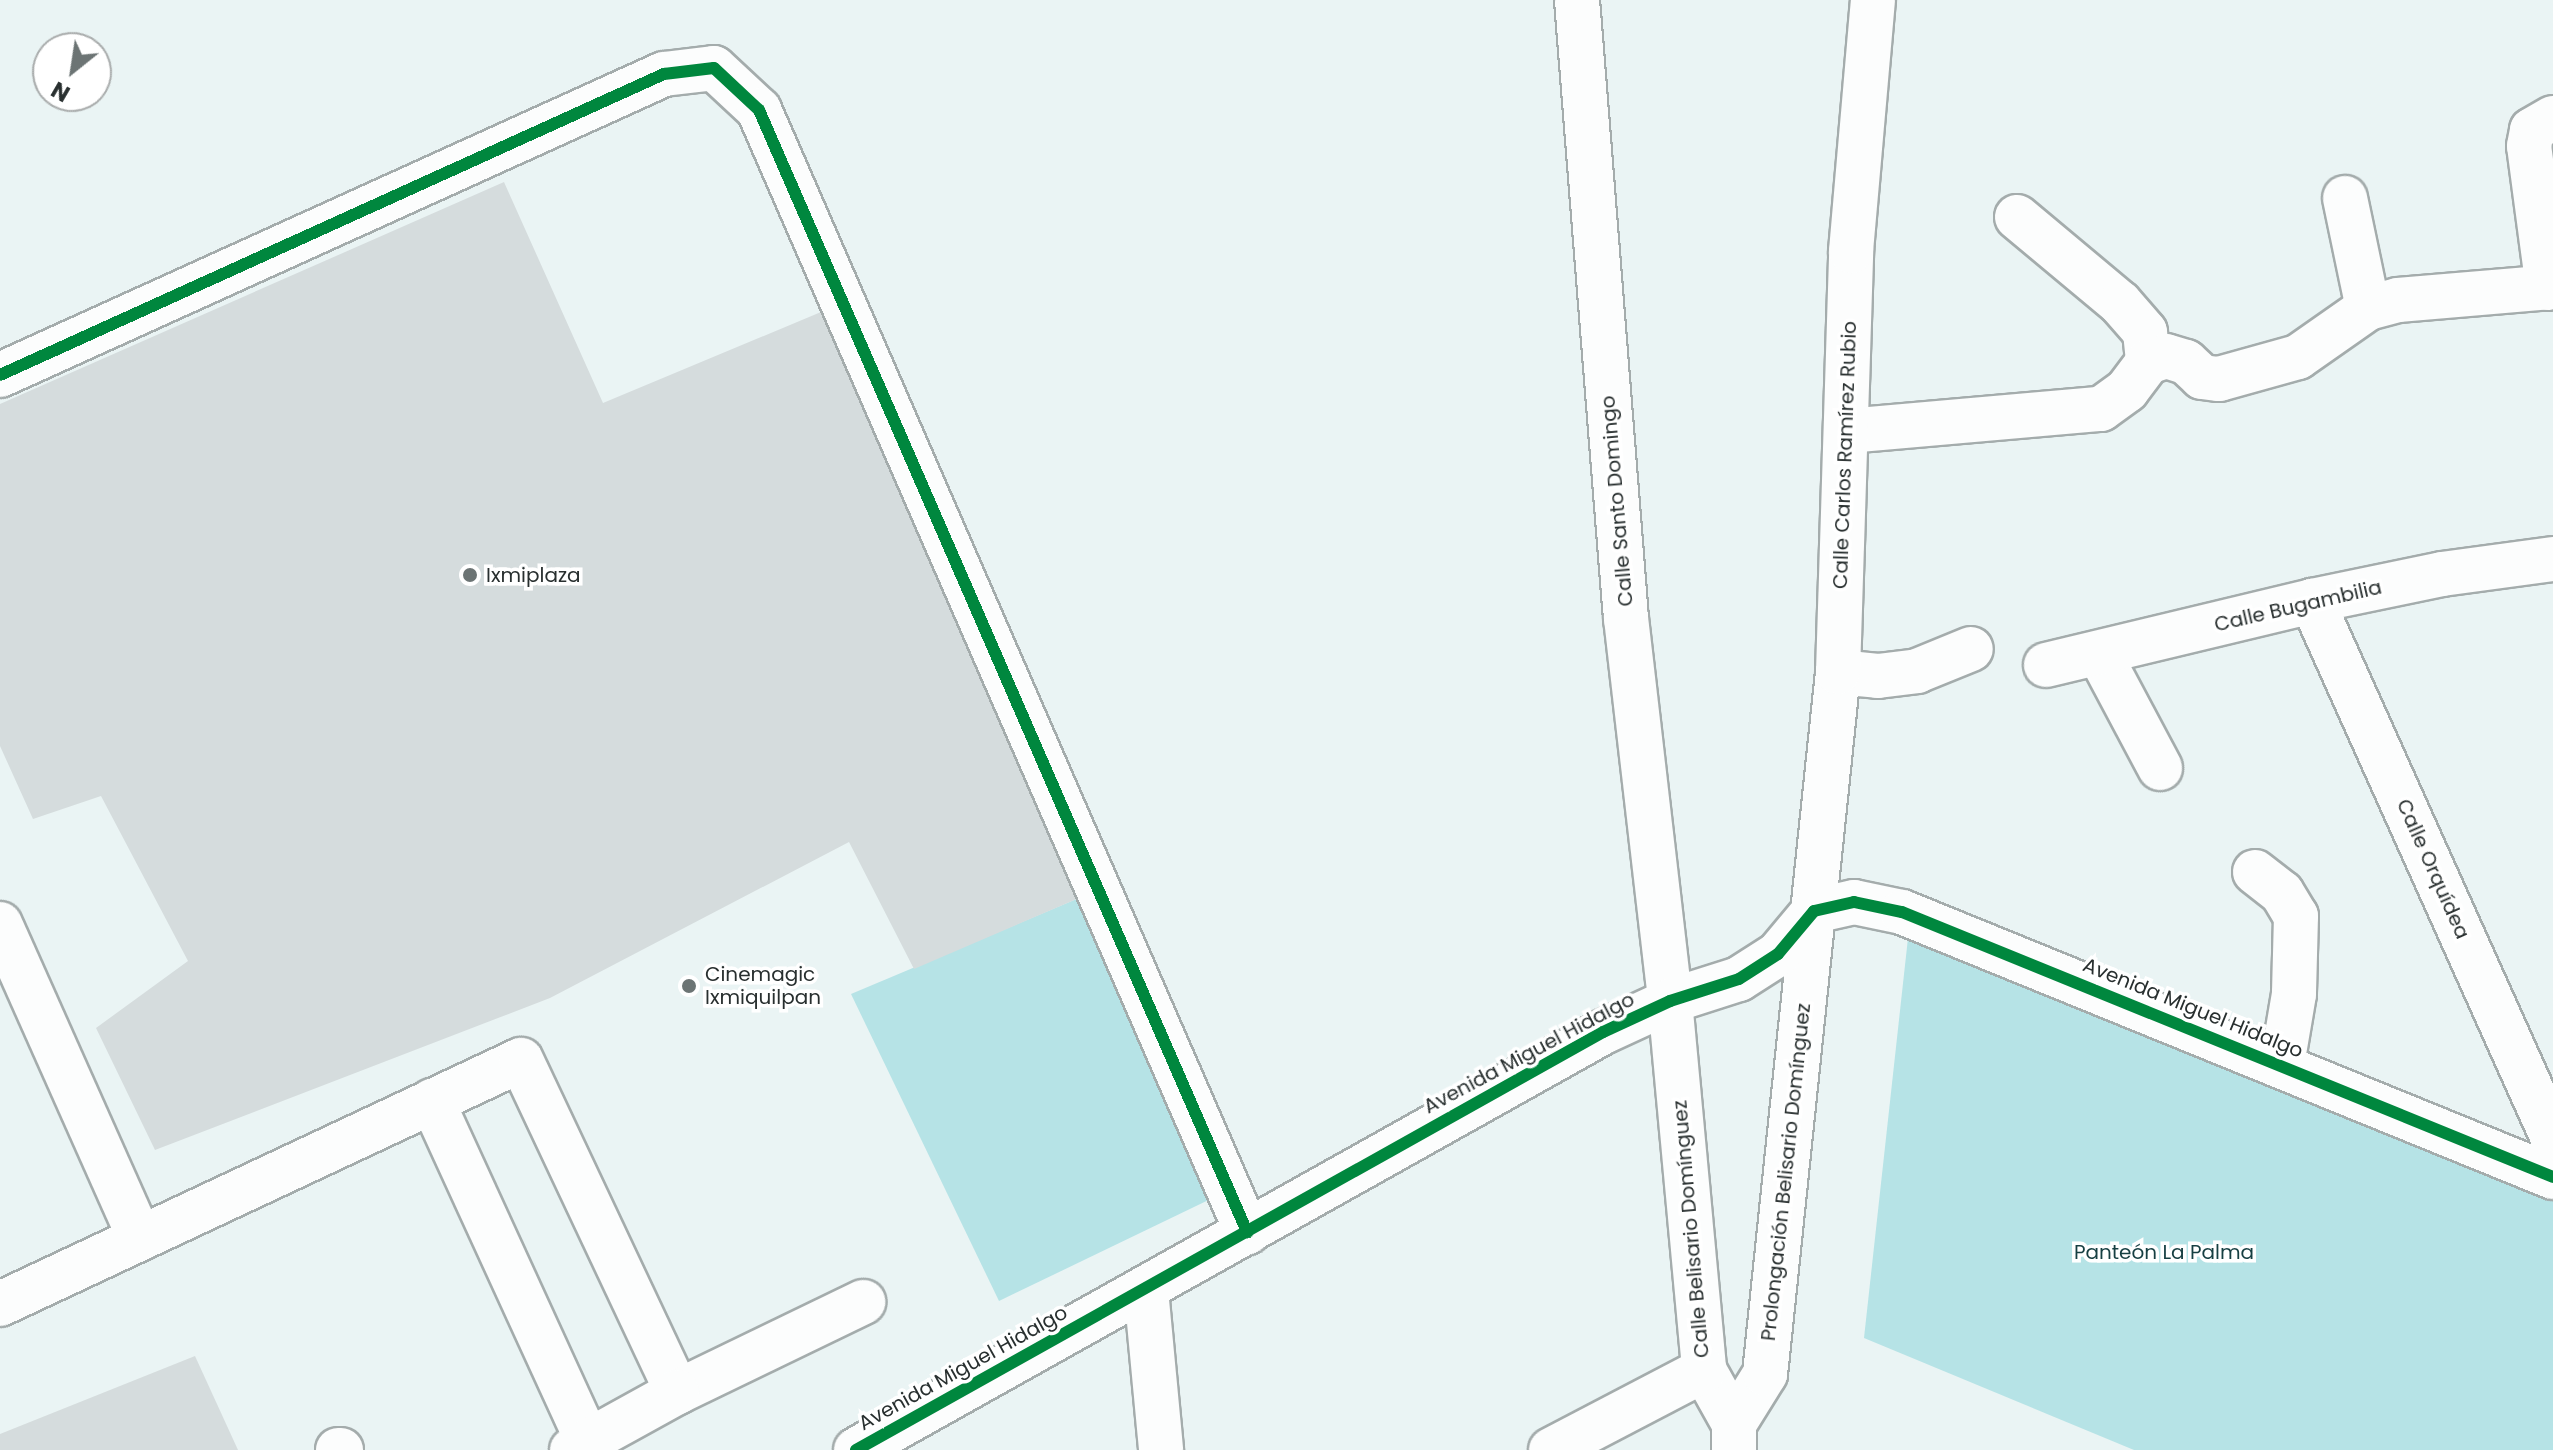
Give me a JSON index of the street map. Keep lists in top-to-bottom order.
{
  "streets": {
    "street": [
      "Calle Carlos Ramírez Rubio",
      "Calle Santo Domingo",
      "Calle Bugambilia",
      "Calle Orquídea",
      "Avenida Miguel Hidalgo",
      "Prolongación Belisario Domínguez",
      "Calle Belisario Domínguez"
    ]
  },
  "crossings": [
    ["Calle Carlos Ramírez Rubio", "Avenida Miguel Hidalgo"],
    ["Calle Carlos Ramírez Rubio", "Prolongación Belisario Domínguez"],
    ["Calle Santo Domingo", "Avenida Miguel Hidalgo"],
    ["Calle Santo Domingo", "Calle Belisario Domínguez"],
    ["Calle Bugambilia", "Calle Orquídea"],
    ["Avenida Miguel Hidalgo", "Prolongación Belisario Domínguez"],
    ["Avenida Miguel Hidalgo", "Calle Belisario Domínguez"],
    ["Prolongación Belisario Domínguez", "Calle Belisario Domínguez"]
  ],
  "parks": ["Panteón La Palma"],
  "places": ["Ixmiplaza", "Cinemagic Ixmiquilpan"],
  "north": "bottom left"
}
